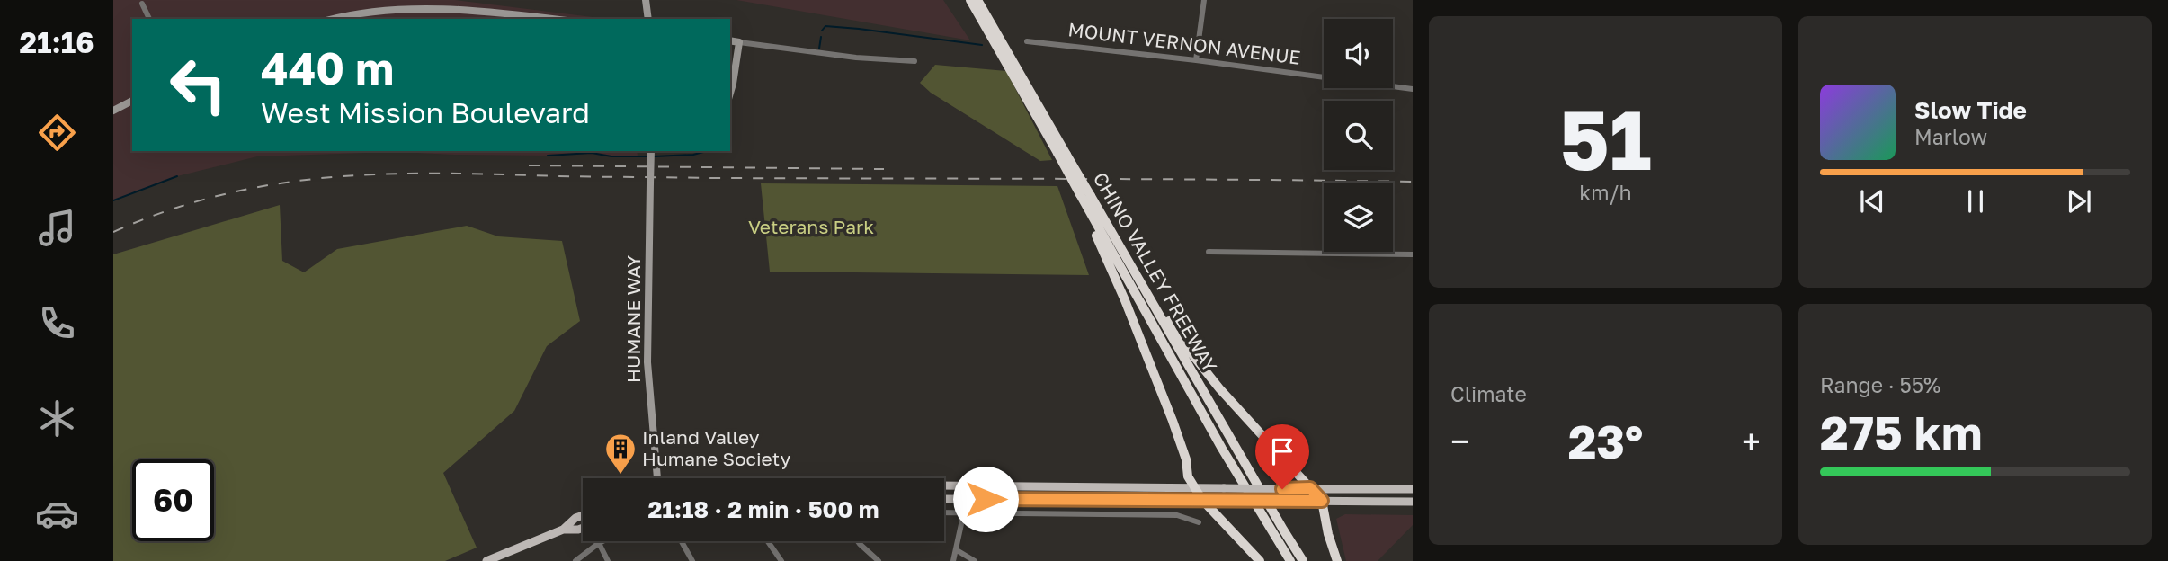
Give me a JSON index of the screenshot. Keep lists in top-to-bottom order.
{
  "streets": {
    "highway": ["CHINO VALLEY FREEWAY"],
    "street": ["MOUNT VERNON AVENUE", "HUMANE WAY"]
  },
  "parks": ["Veterans Park"],
  "places": {
    "building": ["Inland Valley Humane Society"]
  },
  "page": {
    "tabs": "21:16",
    "tile": [
      ["51", "km/h"],
      "Climate",
      ["Range · 55%", "275 km"]
    ],
    "turn": ["440 m", "West Mission Boulevard"],
    "song": ["Slow Tide", "Marlow"],
    "heat": ["−", "23°", "+"],
    "limit": "60",
    "trip": "21:18 · 2 min · 500 m"
  }
}
